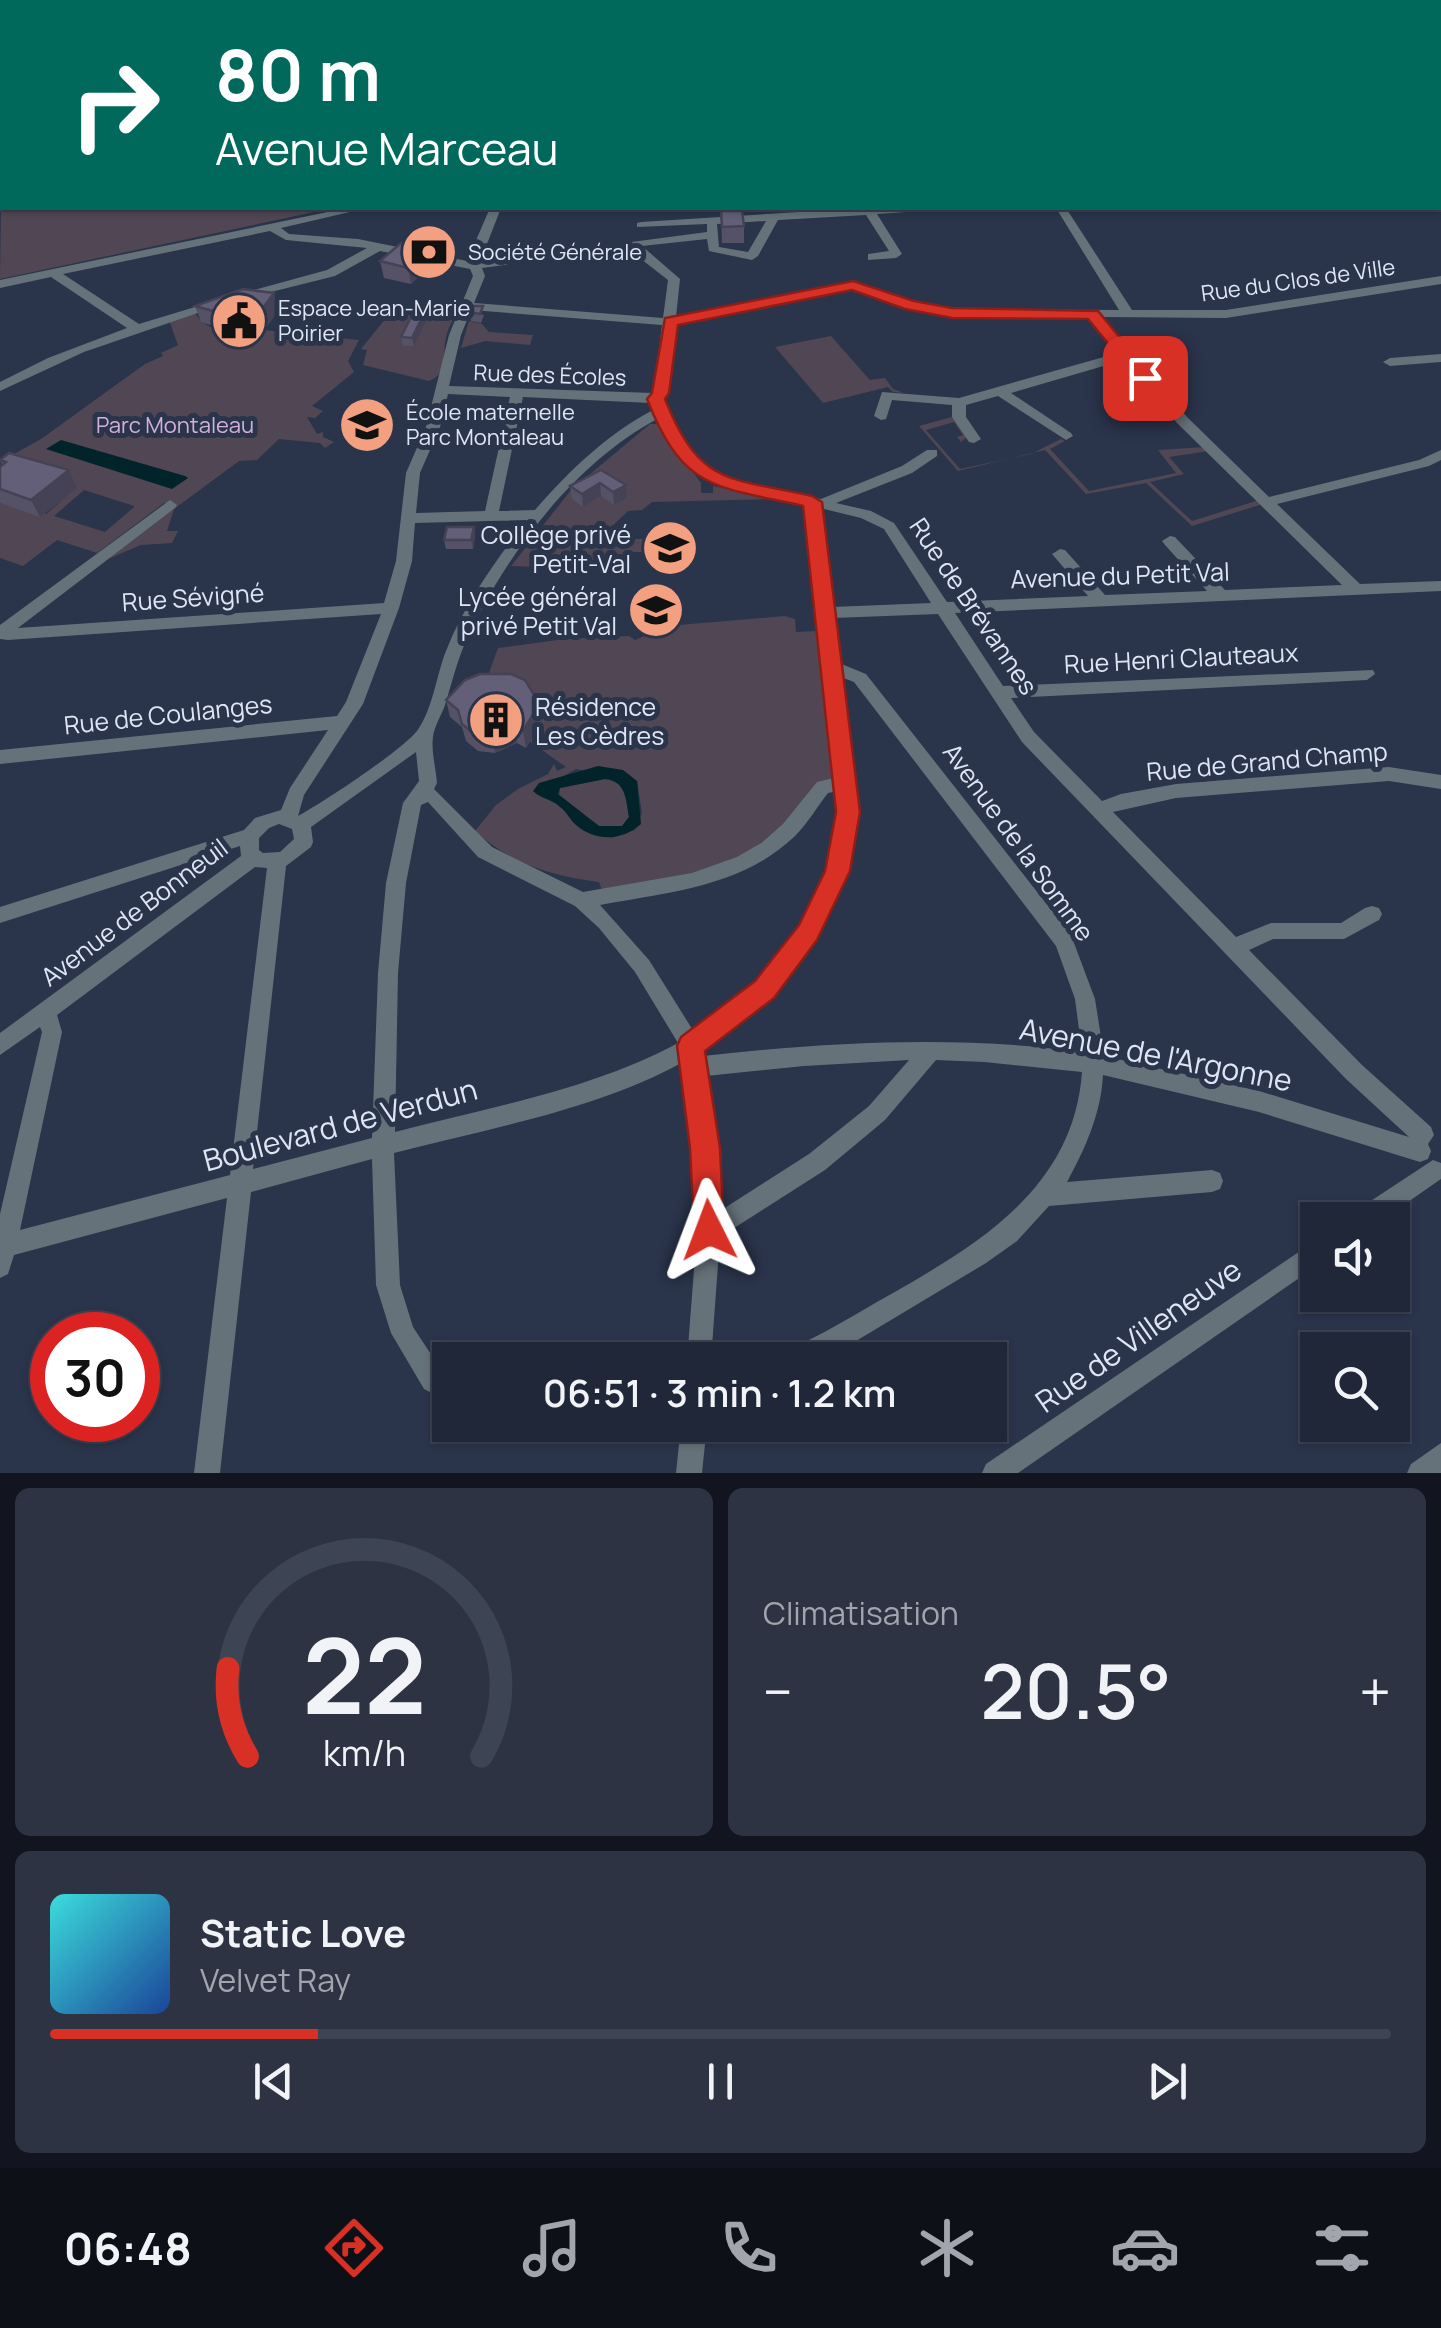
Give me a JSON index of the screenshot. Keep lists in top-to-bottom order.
{
  "streets": {
    "street": [
      "Rue du Clos de Ville",
      "Rue des Écoles",
      "Avenue du Petit Val",
      "Rue Sévigné",
      "Rue de Brévannes",
      "Rue Henri Clauteaux",
      "Rue de Coulanges",
      "Rue de Grand Champ",
      "Avenue de la Somme",
      "Avenue de Bonneuil",
      "Avenue de l'Argonne",
      "Boulevard de Verdun",
      "Rue de Villeneuve"
    ]
  },
  "crossings": [
    ["Rue des Écoles", "Rue de Brévannes"],
    ["Avenue du Petit Val", "Rue de Brévannes"],
    ["Rue de Brévannes", "Rue Henri Clauteaux"],
    ["Rue de Brévannes", "Rue de Grand Champ"],
    ["Rue de Brévannes", "Avenue de l'Argonne"],
    ["Avenue de la Somme", "Avenue de l'Argonne"],
    ["Avenue de l'Argonne", "Boulevard de Verdun"]
  ],
  "parks": ["Parc Montaleau"],
  "places": {
    "bank": ["Société Générale"],
    "public building": ["Espace Jean-Marie Poirier"],
    "school or university": ["École maternelle Parc Montaleau", "Collège privé Petit-Val", "Lycée général privé Petit Val"],
    "building": ["Résidence Les Cèdres"]
  },
  "page": {
    "turn": ["80 m", "Avenue Marceau"],
    "limit": "30",
    "trip": "06:51 · 3 min · 1.2 km",
    "tile": "Climatisation",
    "heat": ["−", "20.5°", "+"],
    "song": ["Static Love", "Velvet Ray"],
    "tabs": "06:48",
    "gauge": ["22", "km/h"]
  }
}
